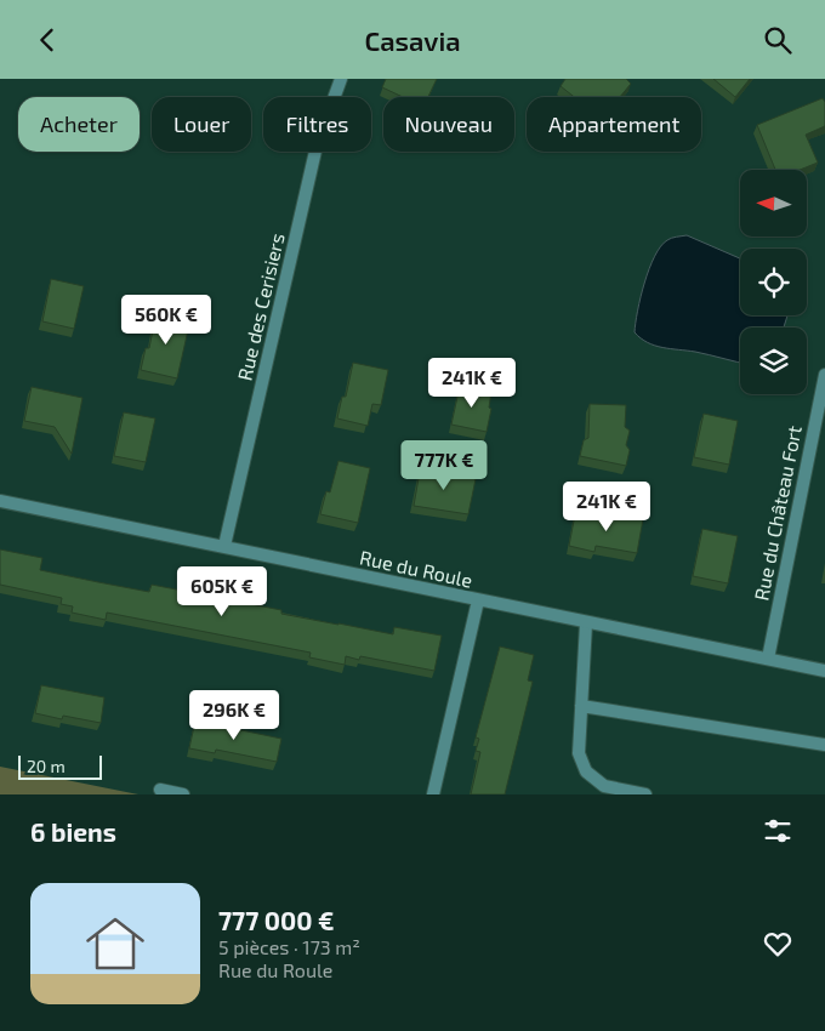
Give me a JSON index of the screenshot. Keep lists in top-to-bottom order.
{
  "streets": {
    "street": ["Rue des Cerisiers", "Rue du Château Fort", "Rue du Roule"]
  },
  "crossings": [
    ["Rue des Cerisiers", "Rue du Roule"],
    ["Rue du Château Fort", "Rue du Roule"]
  ],
  "scale_bar": "20 m",
  "north": "left",
  "page": {
    "header": "Casavia",
    "chip": [
      "Acheter",
      "Louer",
      "Filtres",
      "Nouveau",
      "Appartement"
    ],
    "price": [
      "560K €",
      "241K €",
      "777K €",
      "241K €",
      "605K €",
      "296K €"
    ],
    "scale": "20 m",
    "heading": "6 biens",
    "list": [
      {
        "name": "777 000 €",
        "note": "5 pièces · 173 m² · Rue du Roule"
      }
    ]
  }
}
